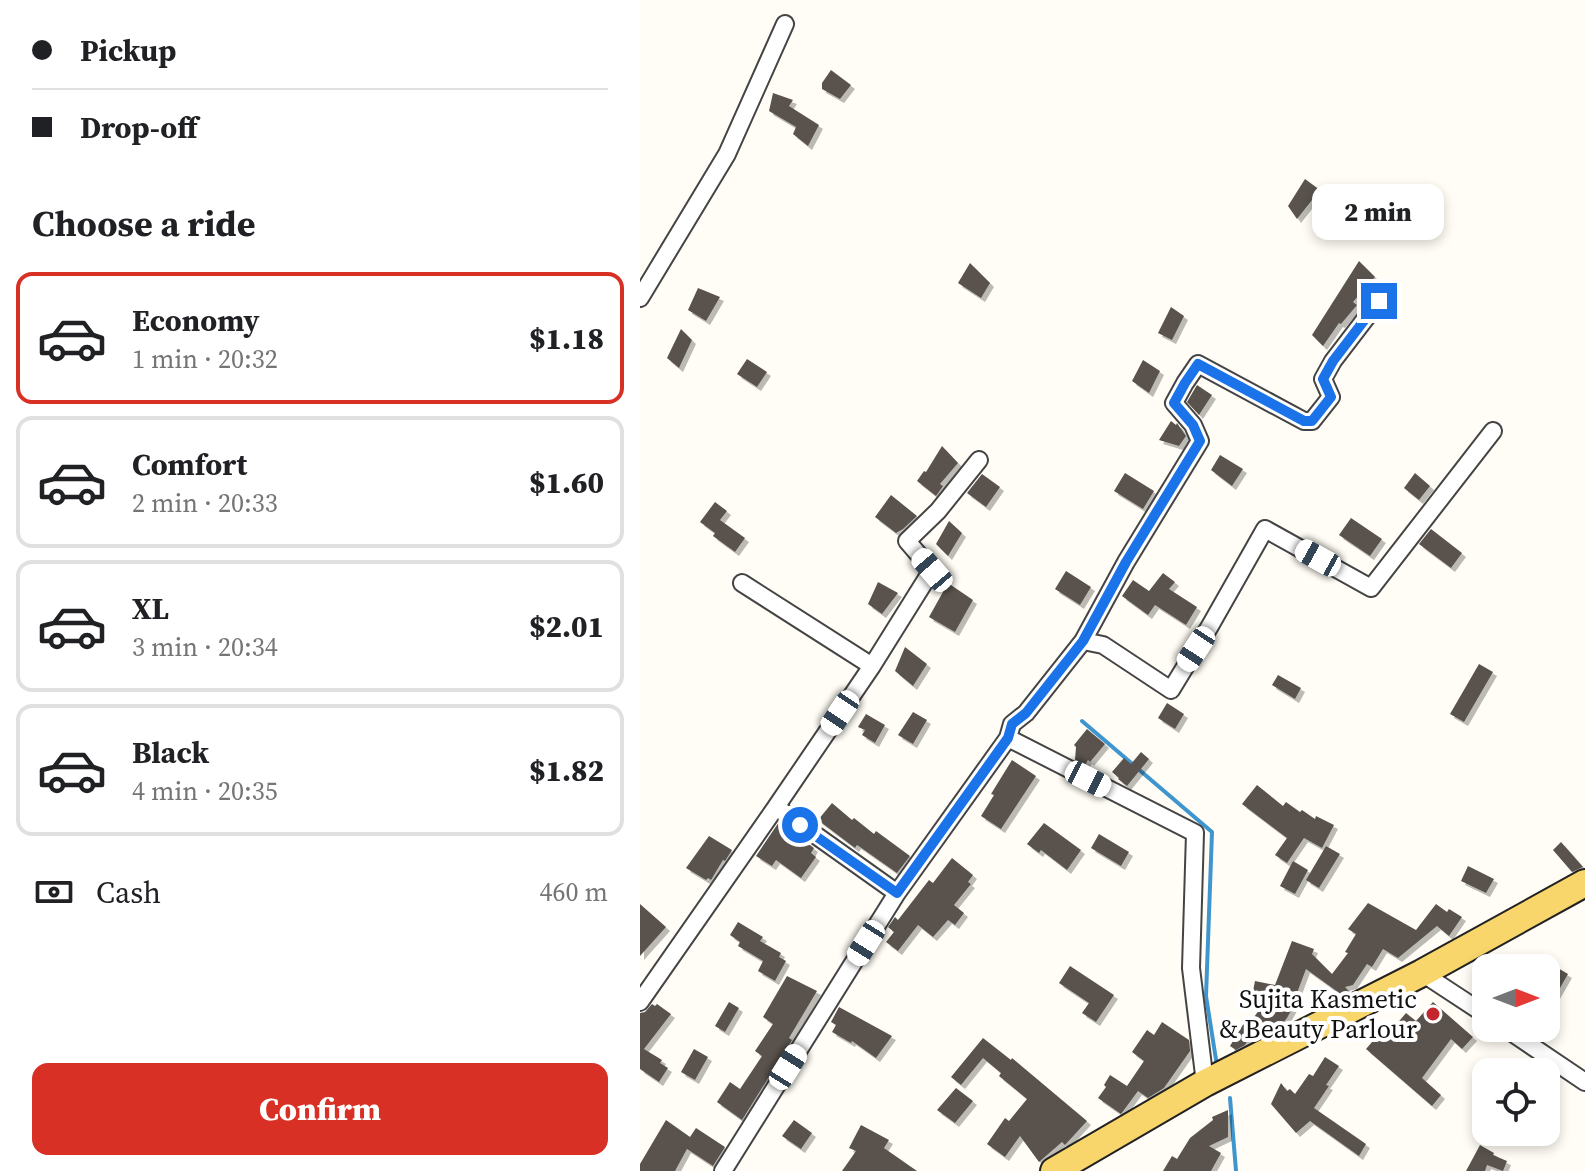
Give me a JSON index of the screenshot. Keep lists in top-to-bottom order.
{
  "places": ["Sujita Kasmetic & Beauty Parlour"],
  "north": "right",
  "page": {
    "banner": ["Pickup", "Drop-off"],
    "heading": "Choose a ride",
    "bubble": "2 min",
    "list": [
      {
        "name": "Economy",
        "note": "1 min · 20:32",
        "value": "$1.18"
      },
      {
        "name": "Comfort",
        "note": "2 min · 20:33",
        "value": "$1.60"
      },
      {
        "name": "XL",
        "note": "3 min · 20:34",
        "value": "$2.01"
      },
      {
        "name": "Black",
        "note": "4 min · 20:35",
        "value": "$1.82"
      }
    ],
    "pay": ["Cash", "460 m"],
    "buttons": "Confirm"
  }
}
